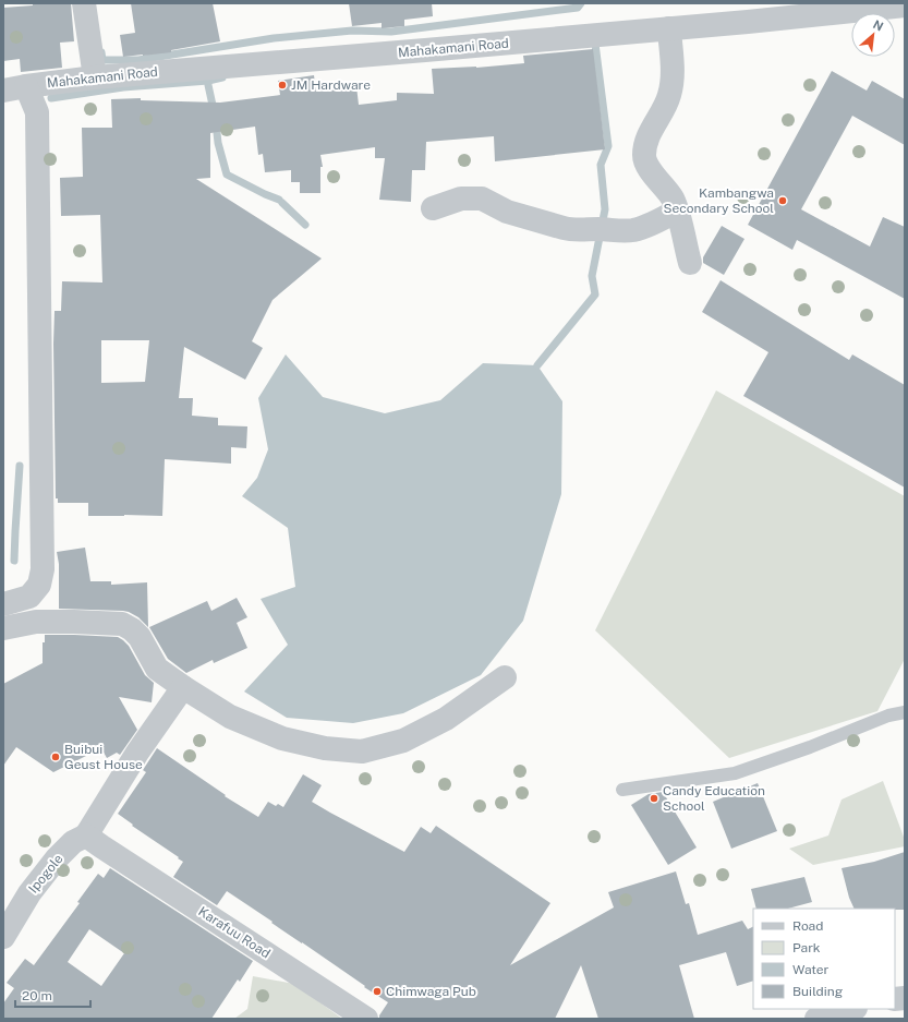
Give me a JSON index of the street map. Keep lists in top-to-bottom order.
{
  "streets": {
    "street": ["Mahakamani Road", "Ipogole", "Karafuu Road"]
  },
  "crossings": [
    ["Ipogole", "Karafuu Road"]
  ],
  "places": [
    "JM Hardware",
    "Kambangwa Secondary School",
    "Buibui Geust House",
    "Candy Education School",
    "Chimwaga Pub"
  ],
  "legend": [
    "Road",
    "Park",
    "Water",
    "Building"
  ],
  "scale_bar": "20 m",
  "north": "top right"
}
